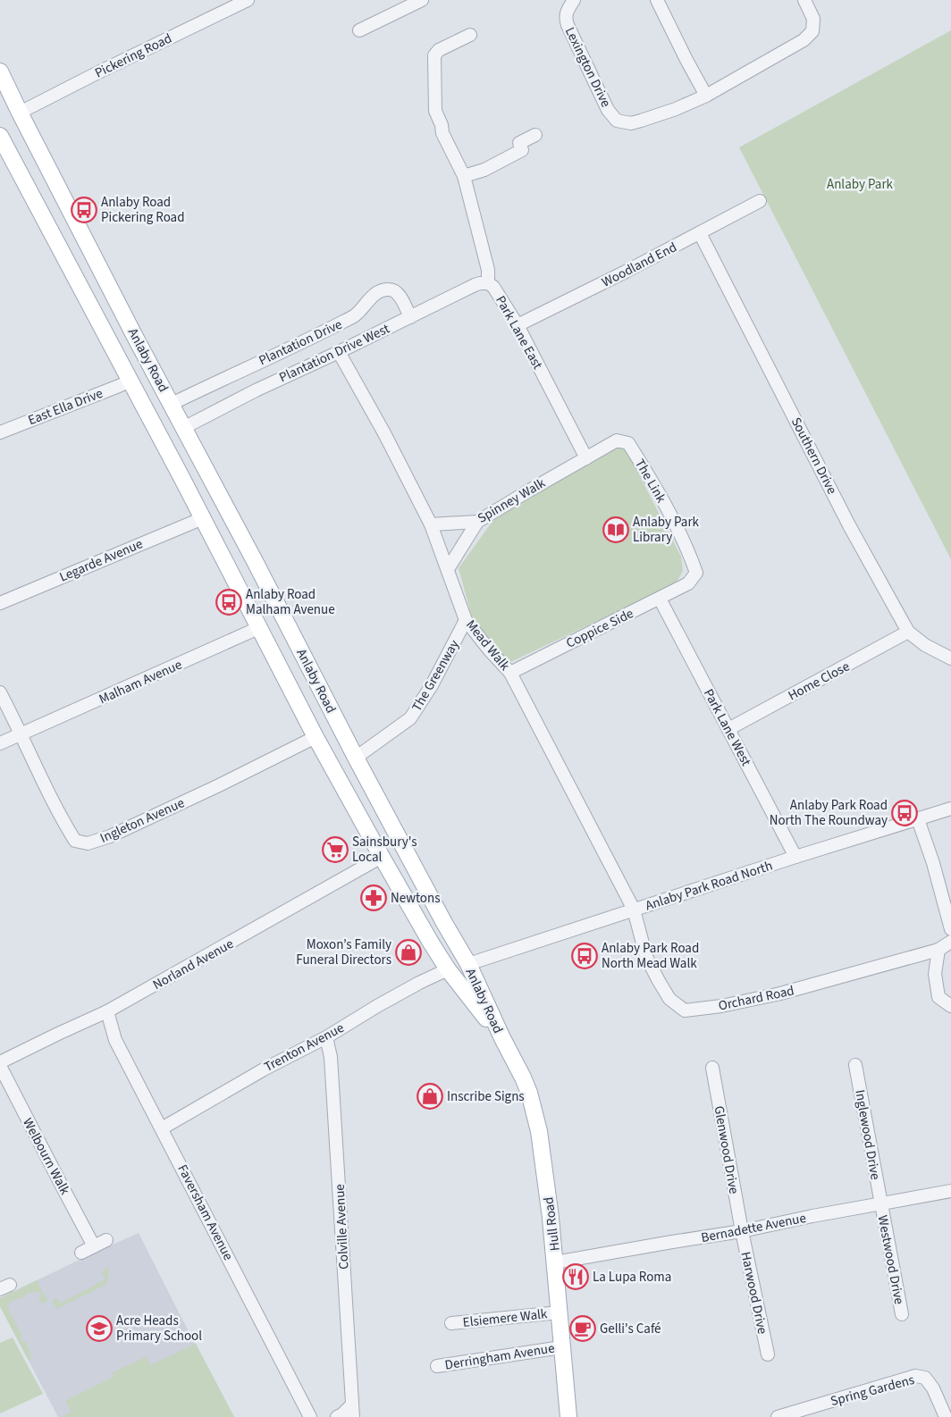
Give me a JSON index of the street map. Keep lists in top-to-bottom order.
{
  "streets": {
    "main road": ["Anlaby Road", "Hull Road"],
    "street": [
      "Pickering Road",
      "Lexington Drive",
      "Woodland End",
      "Park Lane East",
      "Plantation Drive",
      "Plantation Drive West",
      "East Ella Drive",
      "Southern Drive",
      "The Link",
      "Spinney Walk",
      "Legarde Avenue",
      "Coppice Side",
      "Mead Walk",
      "The Greenway",
      "Home Close",
      "Malham Avenue",
      "Park Lane West",
      "Ingleton Avenue",
      "Anlaby Park Road North",
      "Norland Avenue",
      "Orchard Road",
      "Trenton Avenue",
      "Inglewood Drive",
      "Glenwood Drive",
      "Welbourn Walk",
      "Faversham Avenue",
      "Colville Avenue",
      "Bernadette Avenue",
      "Westwood Drive",
      "Harwood Drive",
      "Elsiemere Walk",
      "Derringham Avenue",
      "Spring Gardens"
    ]
  },
  "crossings": [
    ["Pickering Road", "Anlaby Road"],
    ["Woodland End", "Park Lane East"],
    ["Woodland End", "Southern Drive"],
    ["Park Lane East", "Plantation Drive West"],
    ["Park Lane East", "The Link"],
    ["Park Lane East", "Spinney Walk"],
    ["Plantation Drive", "Plantation Drive West"],
    ["Plantation Drive", "Anlaby Road"],
    ["Plantation Drive West", "Anlaby Road"],
    ["Plantation Drive West", "Mead Walk"],
    ["Anlaby Road", "East Ella Drive"],
    ["Anlaby Road", "Legarde Avenue"],
    ["Anlaby Road", "The Greenway"],
    ["Anlaby Road", "Malham Avenue"],
    ["Anlaby Road", "Ingleton Avenue"],
    ["Anlaby Road", "Anlaby Park Road North"],
    ["Anlaby Road", "Norland Avenue"],
    ["Anlaby Road", "Trenton Avenue"],
    ["Anlaby Road", "Hull Road"],
    ["Southern Drive", "Home Close"],
    ["The Link", "Spinney Walk"],
    ["The Link", "Coppice Side"],
    ["Spinney Walk", "Mead Walk"],
    ["Coppice Side", "Mead Walk"],
    ["Coppice Side", "Park Lane West"],
    ["Mead Walk", "The Greenway"],
    ["Mead Walk", "Anlaby Park Road North"],
    ["Mead Walk", "Orchard Road"],
    ["Home Close", "Park Lane West"],
    ["Malham Avenue", "Ingleton Avenue"],
    ["Park Lane West", "Anlaby Park Road North"],
    ["Anlaby Park Road North", "Orchard Road"],
    ["Norland Avenue", "Faversham Avenue"],
    ["Trenton Avenue", "Faversham Avenue"],
    ["Trenton Avenue", "Colville Avenue"],
    ["Inglewood Drive", "Bernadette Avenue"],
    ["Inglewood Drive", "Westwood Drive"],
    ["Glenwood Drive", "Bernadette Avenue"],
    ["Glenwood Drive", "Harwood Drive"],
    ["Hull Road", "Bernadette Avenue"],
    ["Hull Road", "Elsiemere Walk"],
    ["Hull Road", "Derringham Avenue"],
    ["Bernadette Avenue", "Westwood Drive"],
    ["Bernadette Avenue", "Harwood Drive"]
  ],
  "parks": ["Anlaby Park"],
  "places": {
    "bus stop": [
      "Anlaby Road Pickering Road",
      "Anlaby Road Malham Avenue",
      "Anlaby Park Road North The Roundway",
      "Anlaby Park Road North Mead Walk"
    ],
    "library": ["Anlaby Park Library"],
    "supermarket": ["Sainsbury's Local"],
    "pharmacy": ["Newtons"],
    "shop": ["Moxon’s Family Funeral Directors", "Inscribe Signs"],
    "restaurant": ["La Lupa Roma"],
    "school or university": ["Acre Heads Primary School"],
    "cafe": ["Gelli's Café"]
  }
}
